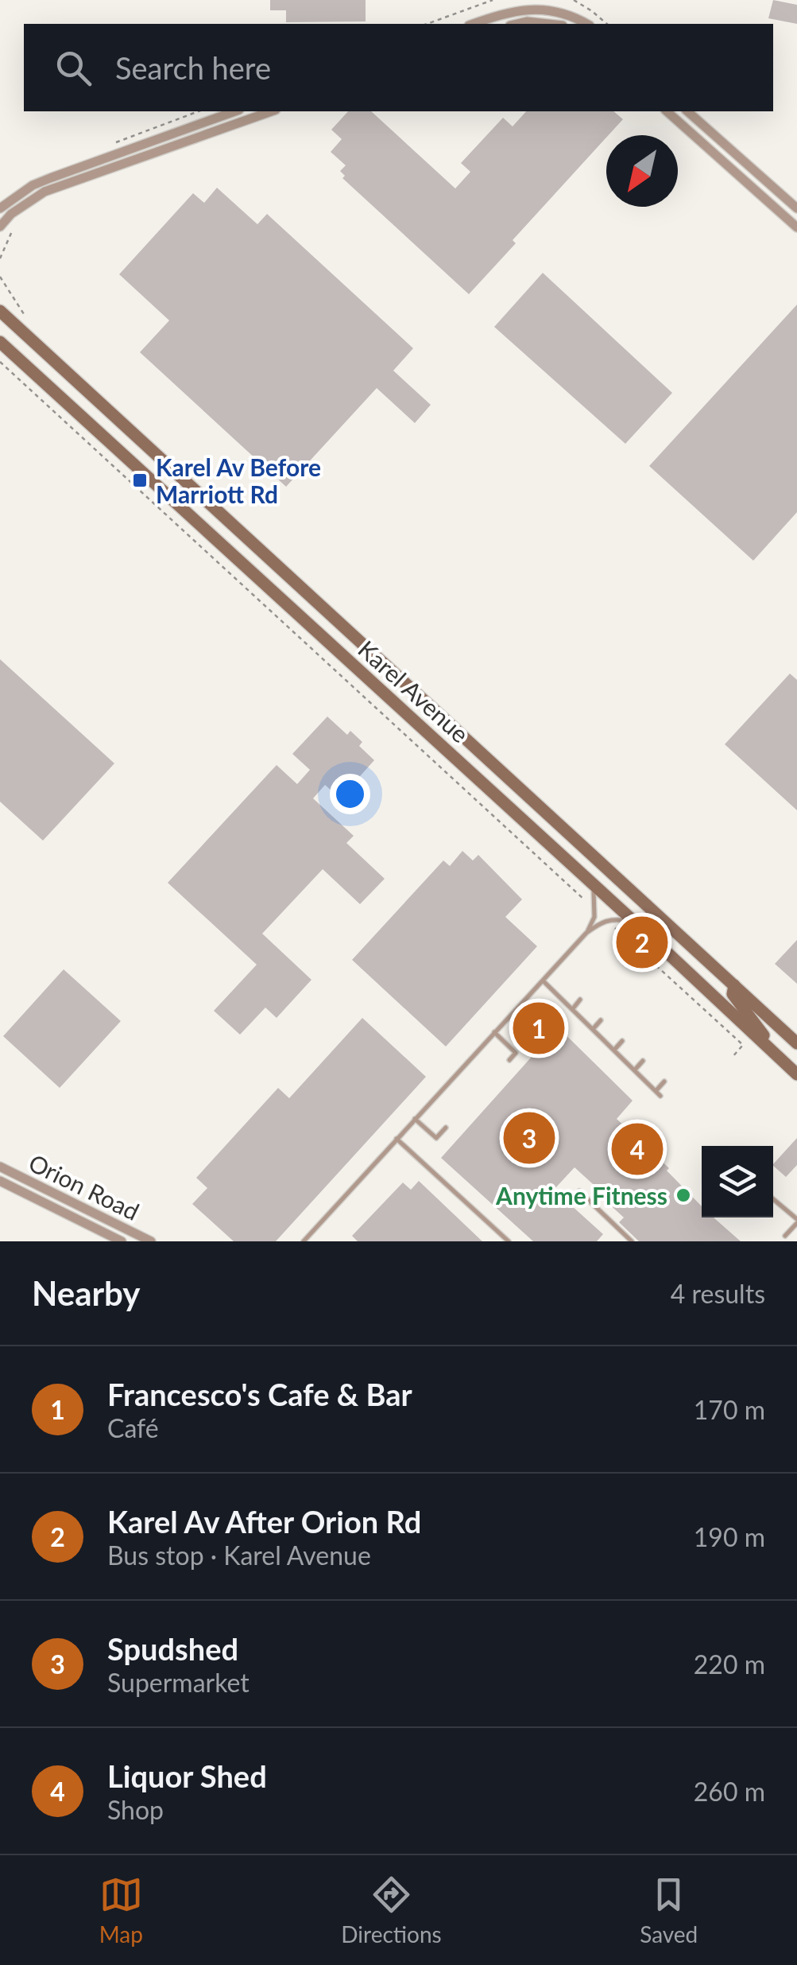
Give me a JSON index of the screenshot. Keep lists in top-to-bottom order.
{
  "streets": {
    "main road": ["Karel Avenue"],
    "street": ["Orion Road"]
  },
  "places": {
    "transit": ["Karel Av Before Marriott Rd"],
    "other": ["Anytime Fitness"]
  },
  "north": "bottom left",
  "page": {
    "search": "Search here",
    "pins": [
      "2",
      "1",
      "3",
      "4"
    ],
    "heading": ["Nearby", "4 results"],
    "list": [
      {
        "mark": "1",
        "name": "Francesco's Cafe & Bar",
        "note": "Café",
        "value": "170 m"
      },
      {
        "mark": "2",
        "name": "Karel Av After Orion Rd",
        "note": "Bus stop · Karel Avenue",
        "value": "190 m"
      },
      {
        "mark": "3",
        "name": "Spudshed",
        "note": "Supermarket",
        "value": "220 m"
      },
      {
        "mark": "4",
        "name": "Liquor Shed",
        "note": "Shop",
        "value": "260 m"
      }
    ],
    "nav": ["Map", "Directions", "Saved"]
  }
}
